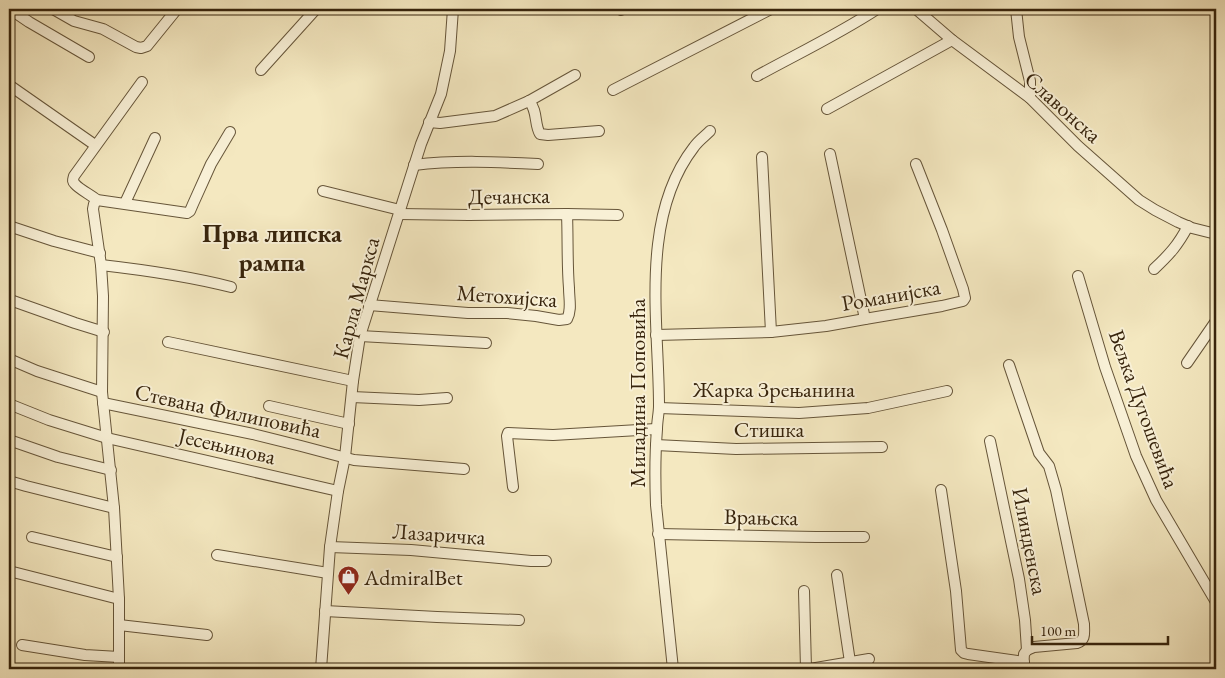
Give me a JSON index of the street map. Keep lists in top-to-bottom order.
{
  "streets": {
    "street": [
      "Славонска",
      "Дечанска",
      "Романијска",
      "Метохијска",
      "Карла Маркса",
      "Жарка Зрењанина",
      "Миладина Поповића",
      "Вељка Дугошевића",
      "Стевана Филиповића",
      "Стишка",
      "Јесењинова",
      "Врањска",
      "Лазаричка",
      "Илинденска"
    ]
  },
  "crossings": [
    ["Дечанска", "Метохијска"],
    ["Дечанска", "Карла Маркса"],
    ["Романијска", "Миладина Поповића"],
    ["Метохијска", "Карла Маркса"],
    ["Карла Маркса", "Стевана Филиповића"],
    ["Карла Маркса", "Јесењинова"],
    ["Карла Маркса", "Лазаричка"],
    ["Жарка Зрењанина", "Миладина Поповића"],
    ["Миладина Поповића", "Стишка"],
    ["Миладина Поповића", "Врањска"]
  ],
  "districts": ["Прва липска рампа"],
  "places": {
    "shop": ["AdmiralBet"]
  },
  "scale_bar": "100 m"
}
